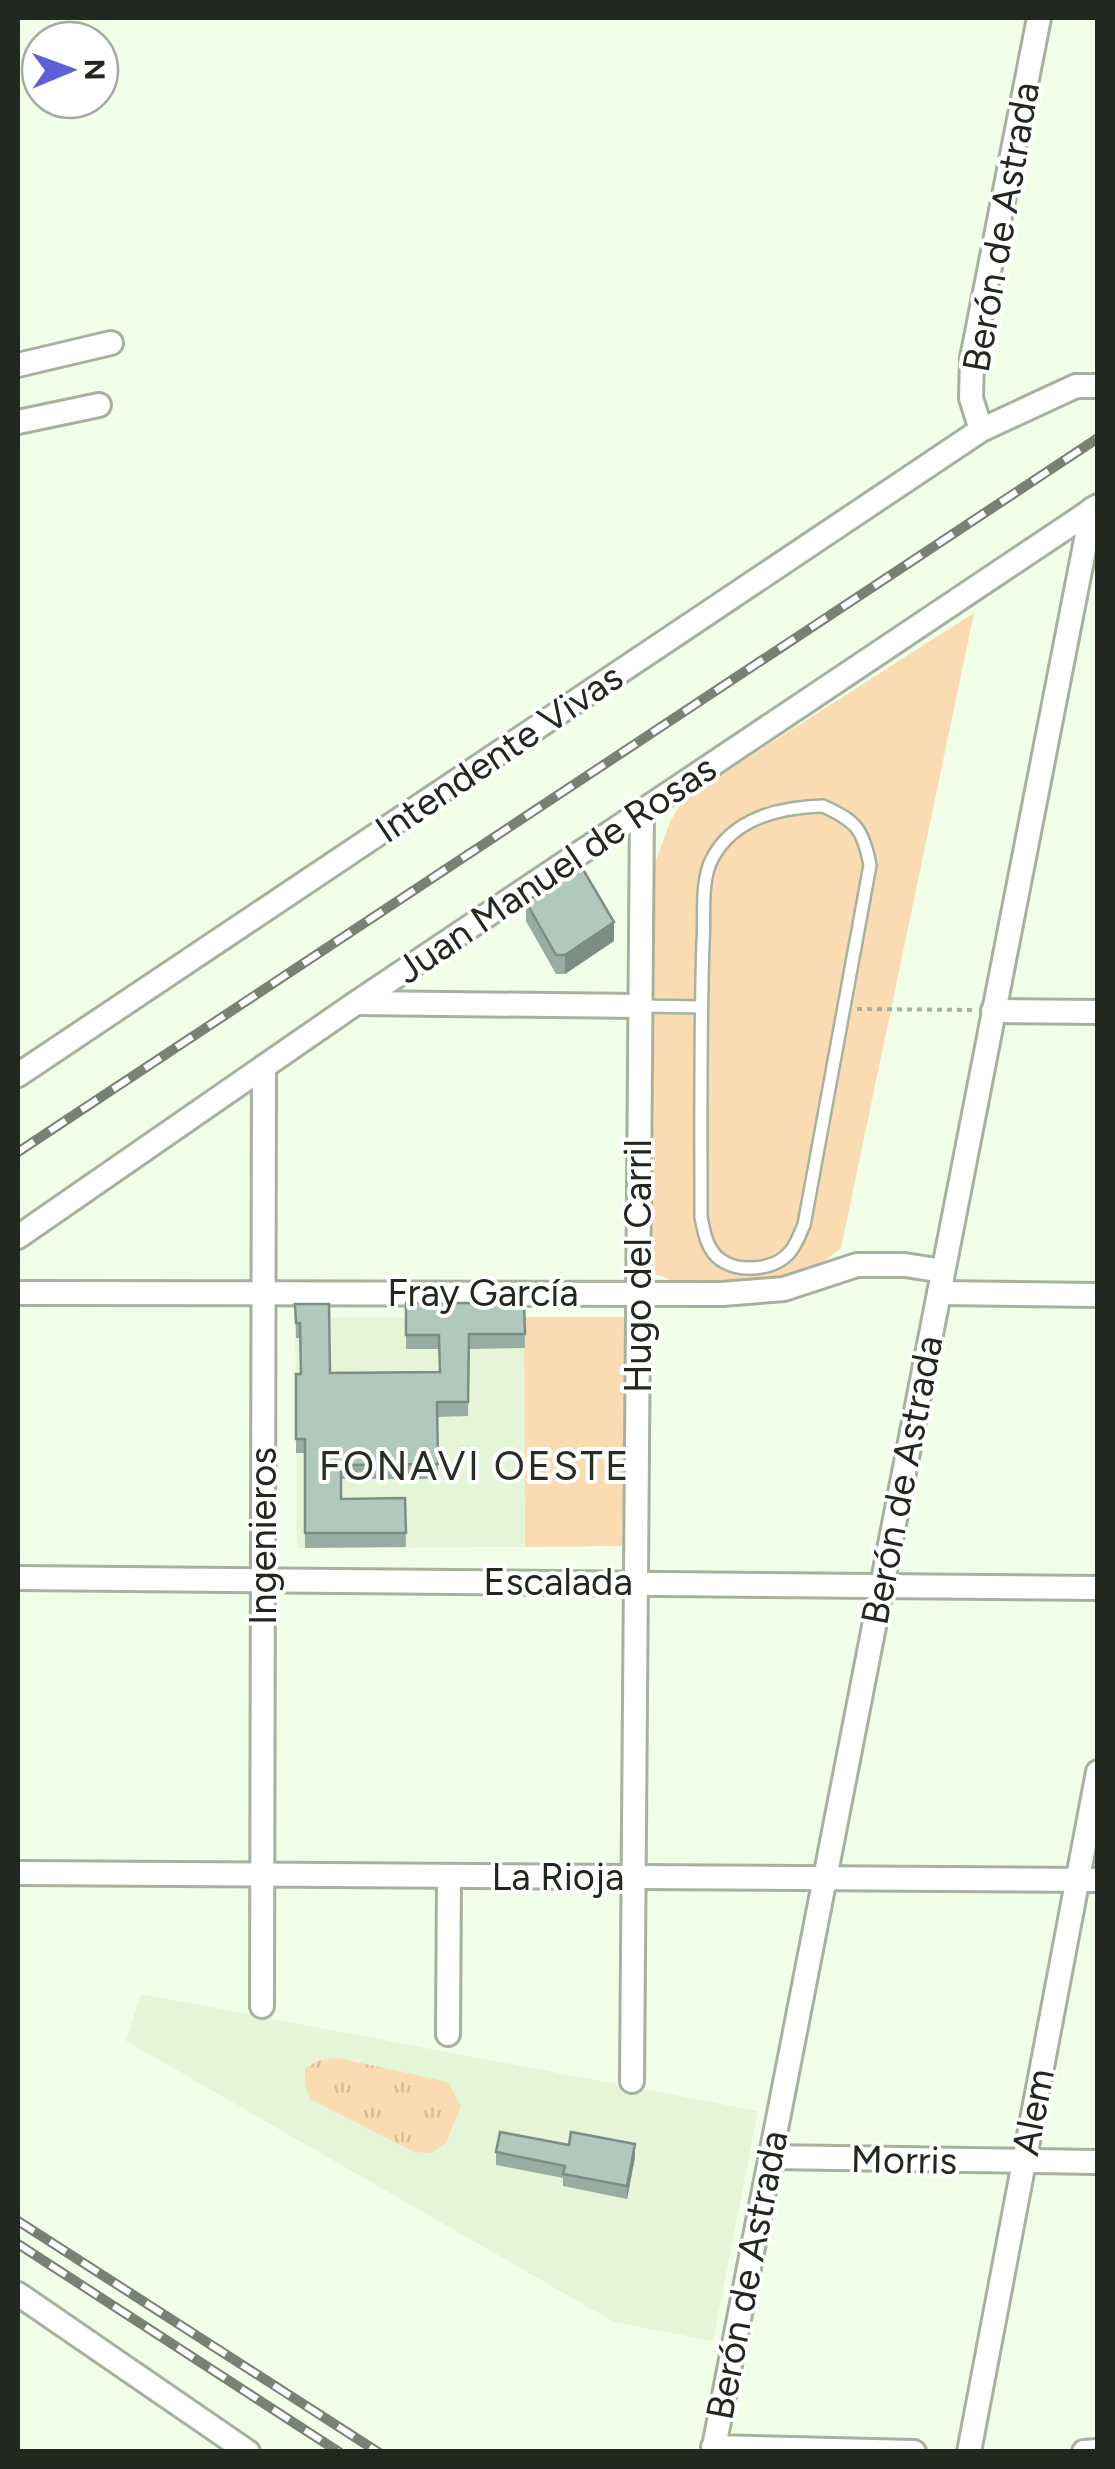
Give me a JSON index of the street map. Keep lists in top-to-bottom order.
{
  "streets": {
    "street": [
      "Berón de Astrada",
      "Intendente Vivas",
      "Juan Manuel de Rosas",
      "Hugo del Carril",
      "Fray García",
      "Ingenieros",
      "Escalada",
      "La Rioja",
      "Alem",
      "Morris"
    ]
  },
  "crossings": [
    ["Berón de Astrada", "Intendente Vivas"],
    ["Berón de Astrada", "Juan Manuel de Rosas"],
    ["Berón de Astrada", "Fray García"],
    ["Berón de Astrada", "Escalada"],
    ["Berón de Astrada", "La Rioja"],
    ["Berón de Astrada", "Morris"],
    ["Juan Manuel de Rosas", "Hugo del Carril"],
    ["Juan Manuel de Rosas", "Ingenieros"],
    ["Hugo del Carril", "Fray García"],
    ["Hugo del Carril", "Escalada"],
    ["Hugo del Carril", "La Rioja"],
    ["Fray García", "Ingenieros"],
    ["Ingenieros", "Escalada"],
    ["Ingenieros", "La Rioja"],
    ["La Rioja", "Alem"],
    ["Alem", "Morris"]
  ],
  "districts": ["FONAVI OESTE"],
  "north": "right"
}
